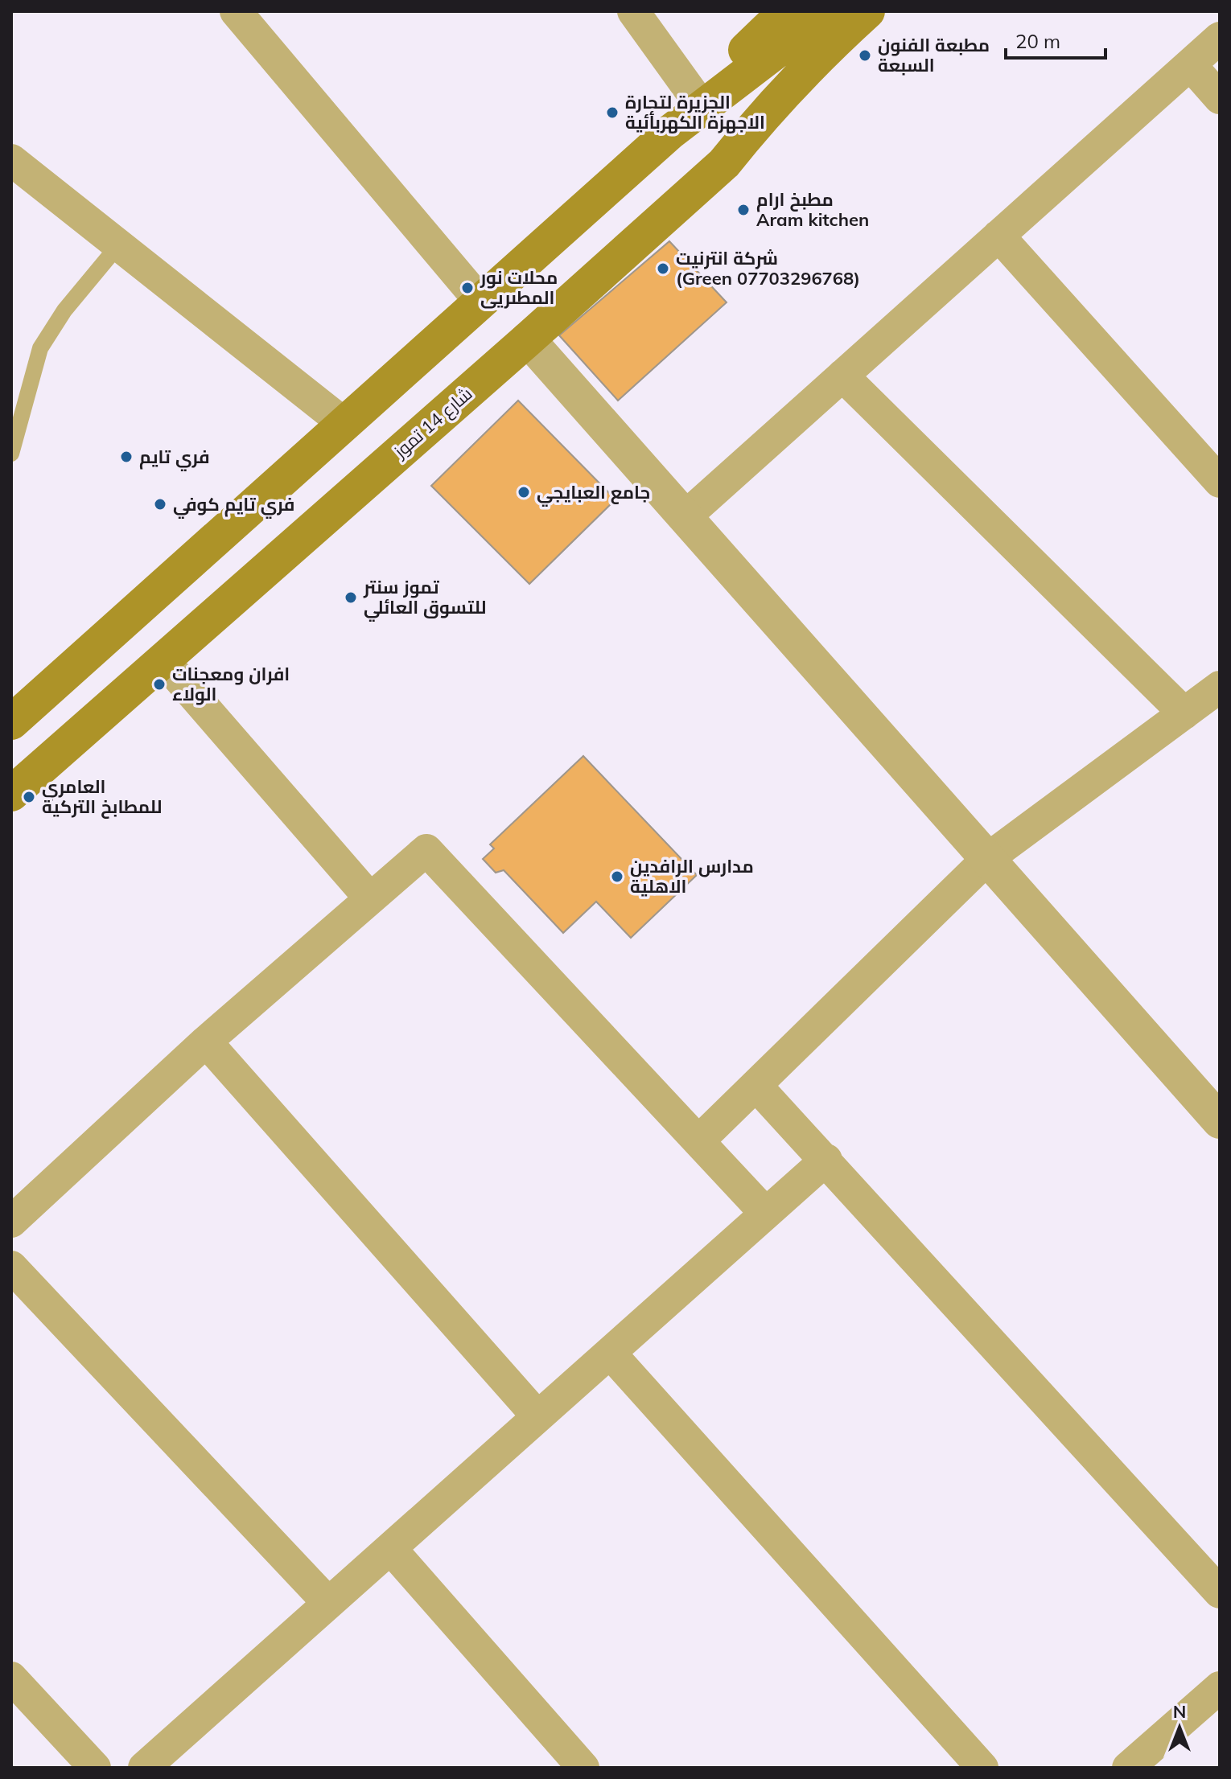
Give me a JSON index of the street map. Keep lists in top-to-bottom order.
{
  "streets": {
    "main road": ["شارع 14 تموز"]
  },
  "places": [
    "مطبعة الفنون السبعة",
    "الجزيرة لتجارة الاجهزة الكهربأئية",
    "مطبخ ارام Aram kitchen",
    "شركة انترنيت (Green 07703296768)",
    "محلات نور المطىريى",
    "فري تايم",
    "جامع العبايجي",
    "فري تايم كوفي",
    "تموز سنتر للتسوق العائلي",
    "افران ومعجنات الولاء",
    "العامري للمطابخ التركية",
    "مدارس الرافدين اﻻهلية"
  ],
  "scale_bar": "20 m",
  "north": "top"
}
